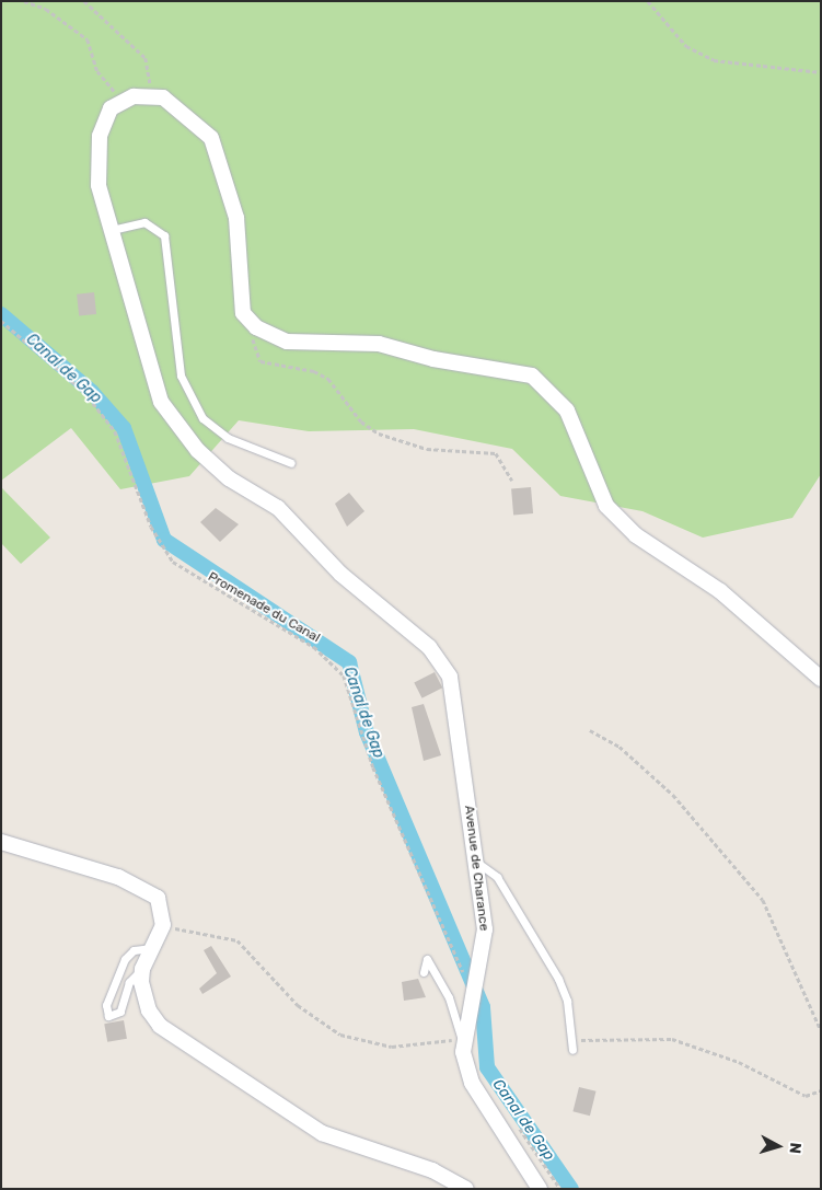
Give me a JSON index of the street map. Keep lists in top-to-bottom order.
{
  "streets": {
    "street": ["Avenue de Charance"],
    "path": ["Promenade du Canal"]
  },
  "crossings": [
    ["Promenade du Canal", "Avenue de Charance"]
  ],
  "water": ["Canal de Gap"],
  "north": "right"
}
